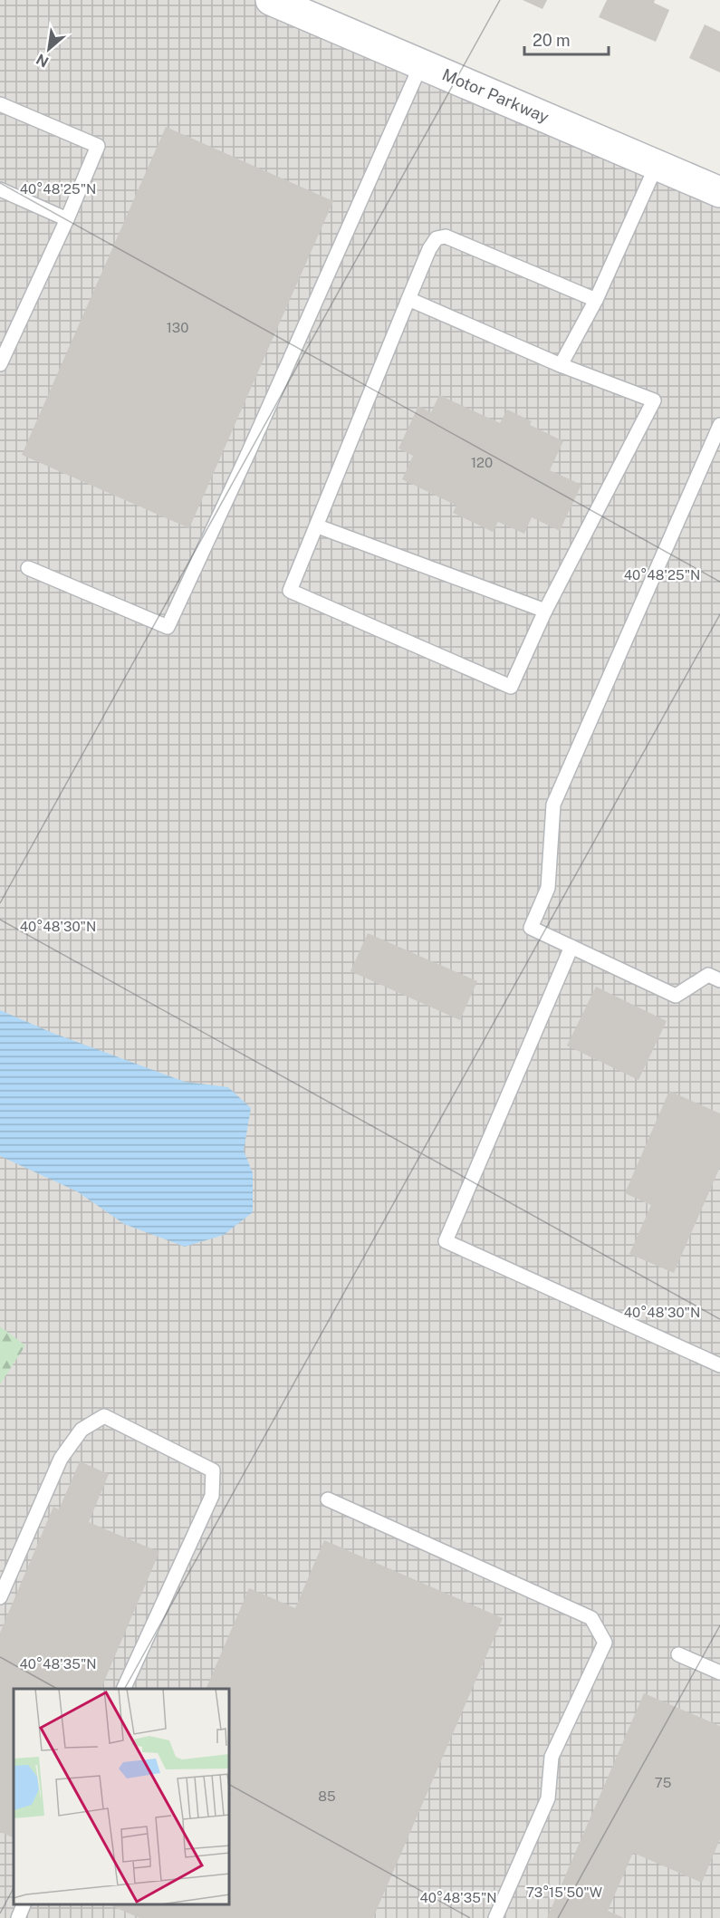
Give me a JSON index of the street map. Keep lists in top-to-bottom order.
{
  "streets": {
    "main road": ["Motor Parkway"]
  },
  "house_numbers": [
    "130",
    "120",
    "75",
    "85"
  ],
  "scale_bar": "20 m",
  "north": "bottom left",
  "coordinates": [
    "40°48'25\"N",
    "40°48'30\"N",
    "40°48'35\"N",
    "73°15'50\"W"
  ]
}
